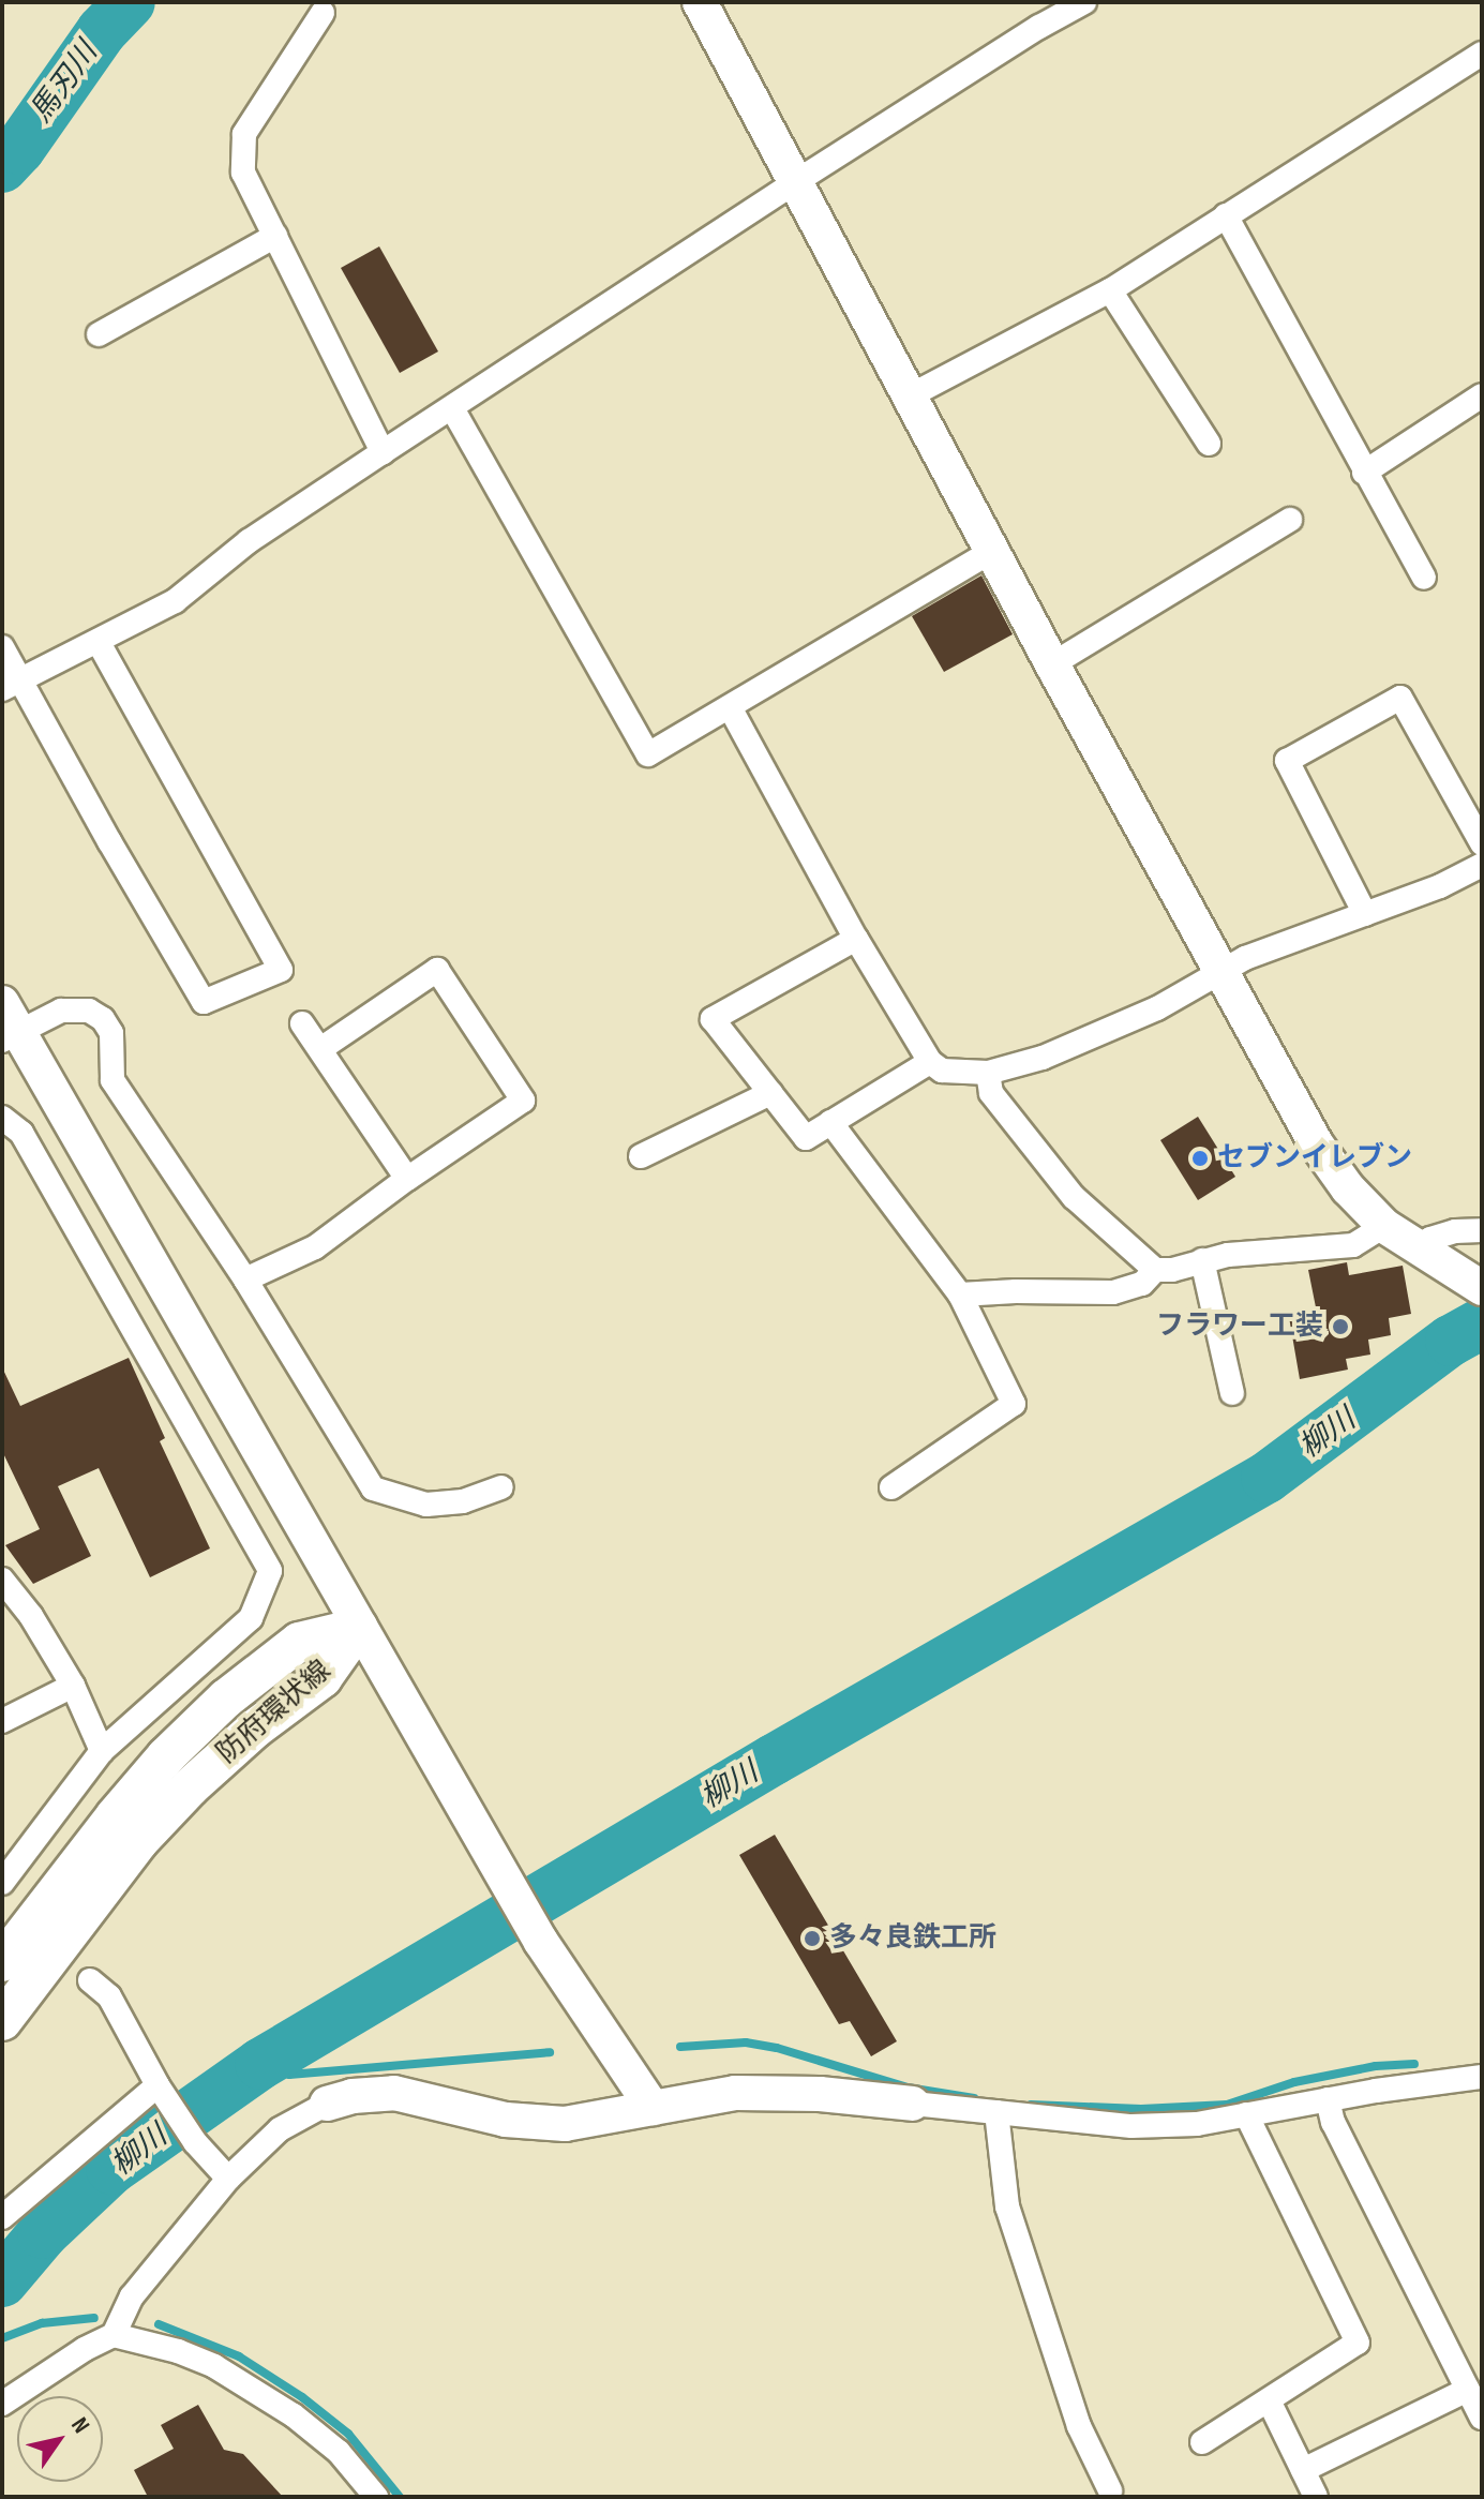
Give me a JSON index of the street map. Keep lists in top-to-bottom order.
{
  "streets": {
    "main road": ["防府環状線"]
  },
  "water": ["馬刃川", "柳川"],
  "places": ["セブンイレブン", "フラワー工装", "多々良鉄工所"],
  "north": "top right"
}
